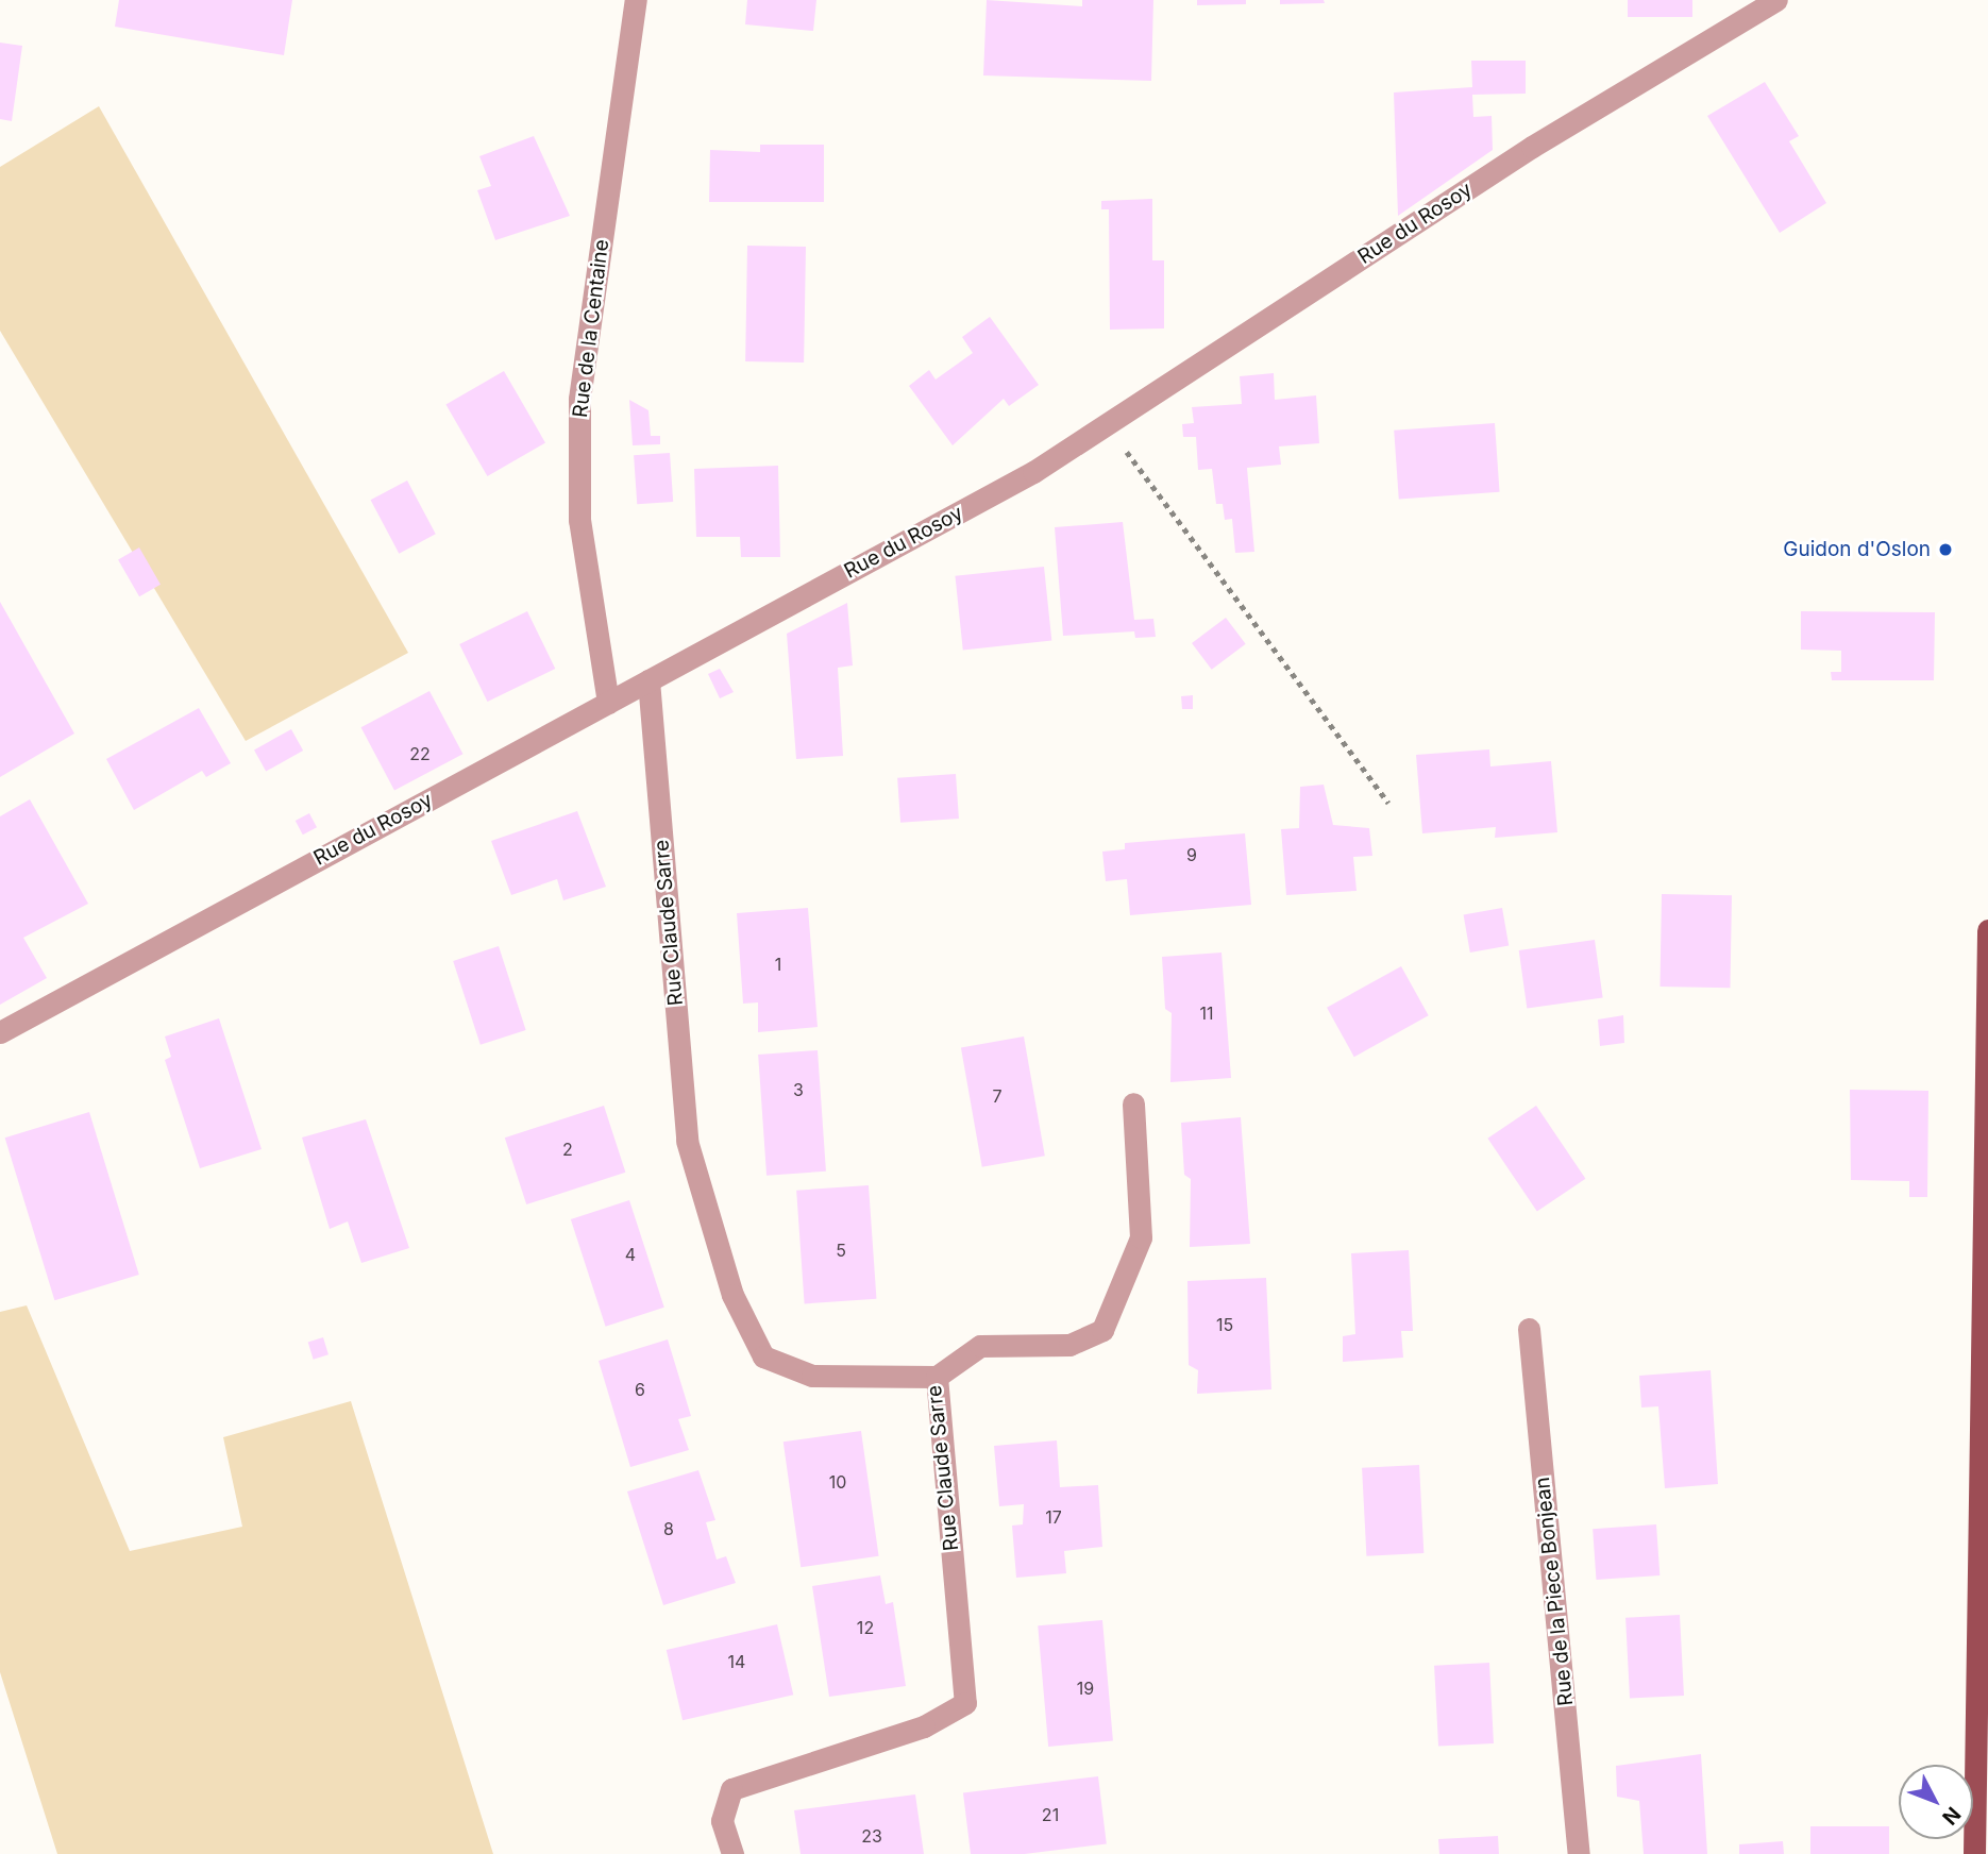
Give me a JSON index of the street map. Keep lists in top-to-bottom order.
{
  "streets": {
    "street": [
      "Rue du Rosoy",
      "Rue de la Centaine",
      "Rue Claude Sarre",
      "Rue de la Piece Bonjean"
    ]
  },
  "crossings": [
    ["Rue du Rosoy", "Rue de la Centaine"],
    ["Rue du Rosoy", "Rue Claude Sarre"]
  ],
  "places": ["Guidon d'Oslon"],
  "house_numbers": [
    "22",
    "9",
    "1",
    "11",
    "3",
    "7",
    "2",
    "5",
    "4",
    "15",
    "6",
    "10",
    "17",
    "8",
    "12",
    "14",
    "19",
    "21",
    "23"
  ],
  "north": "bottom right"
}
